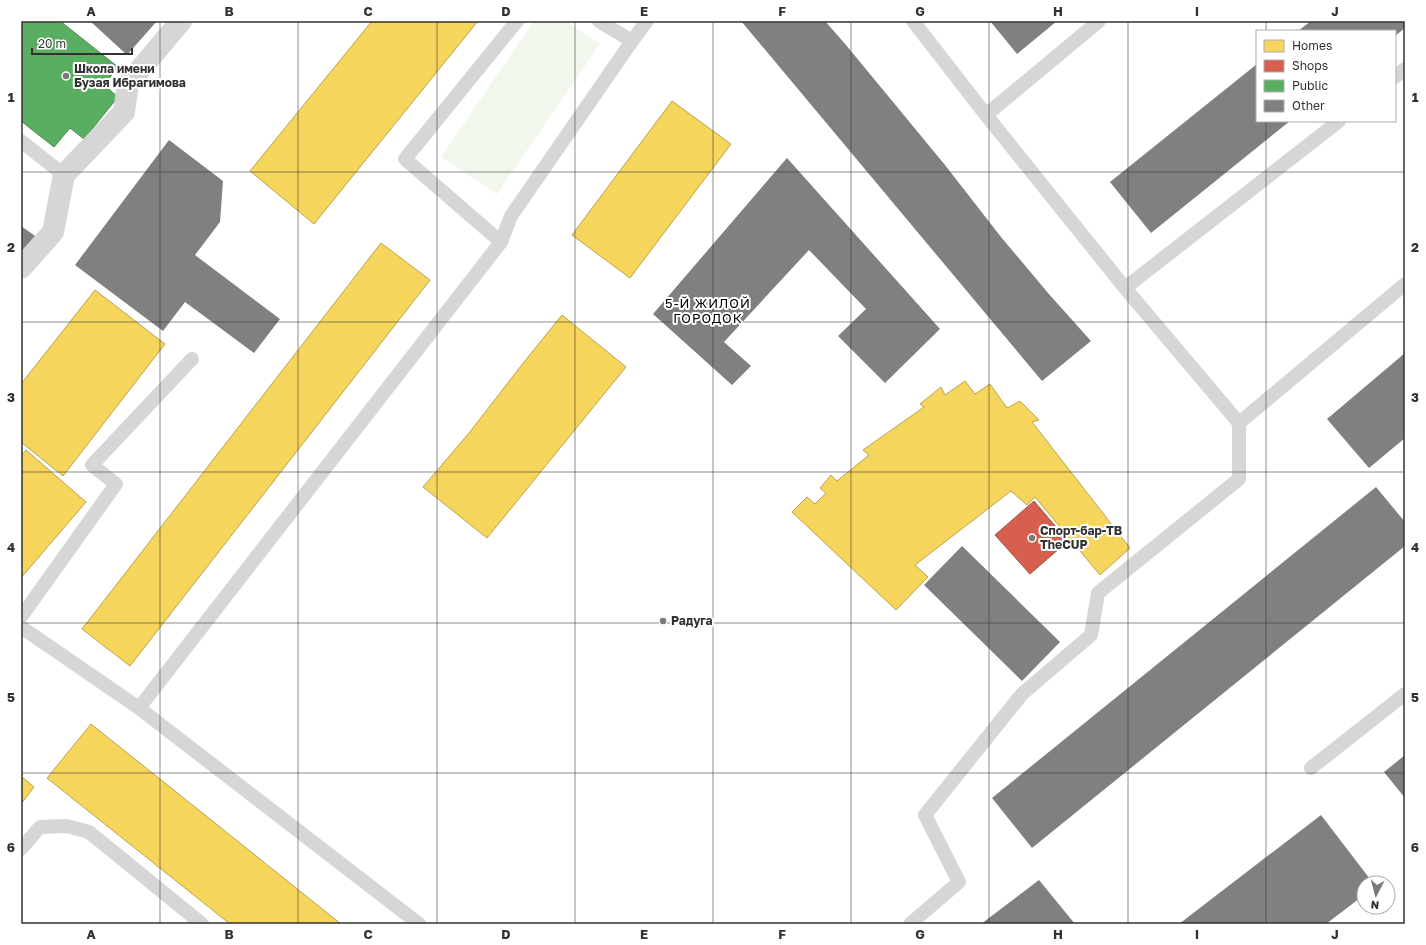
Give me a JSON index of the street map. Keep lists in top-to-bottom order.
{
  "districts": ["5-Й ЖИЛОЙ ГОРОДОК"],
  "places": ["Школа имени Бузая Ибрагимова", "Спорт-бар-ТВ TheCUP", "Радуга"],
  "legend": [
    "Homes",
    "Shops",
    "Public",
    "Other"
  ],
  "scale_bar": "20 m",
  "north": "bottom",
  "grid": {
    "columns": [
      "A",
      "B",
      "C",
      "D",
      "E",
      "F",
      "G",
      "H",
      "I",
      "J"
    ],
    "rows": [
      "1",
      "2",
      "3",
      "4",
      "5",
      "6"
    ]
  }
}
